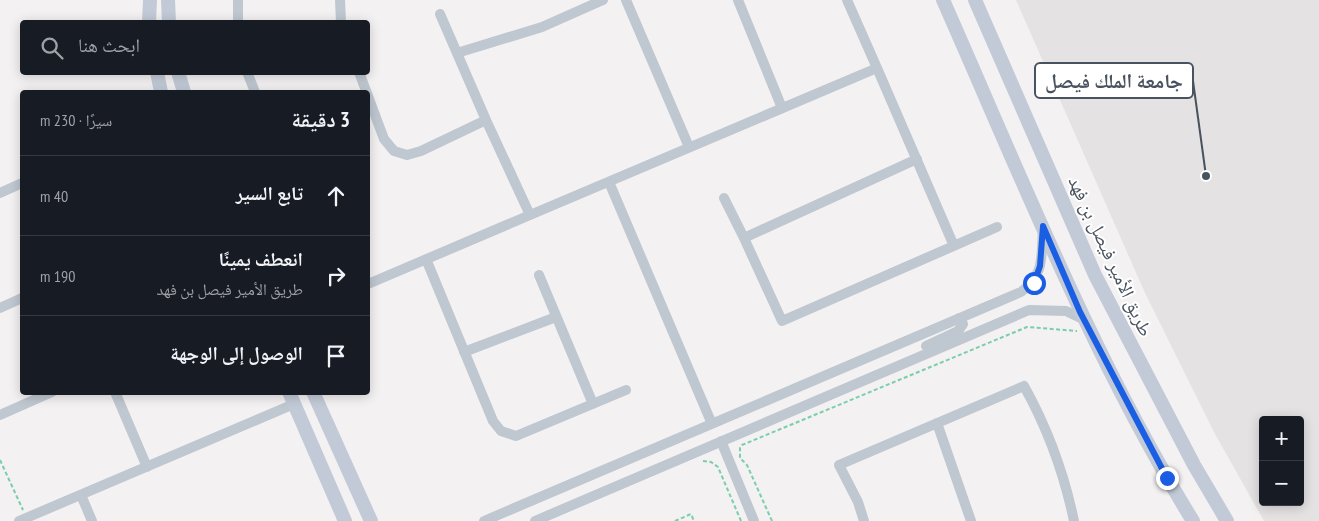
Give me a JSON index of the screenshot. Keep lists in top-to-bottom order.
{
  "streets": {
    "main road": ["طريق الأمير فيصل بن فهد"]
  },
  "places": ["جامعة الملك فيصل"],
  "page": {
    "search": "ابحث هنا",
    "heading": ["3 دقيقة", "سيرًا · 230 m"],
    "list": [
      ["تابع السير", "40 m"],
      ["انعطف يمينًا", "طريق الأمير فيصل بن فهد", "190 m"],
      "الوصول إلى الوجهة"
    ],
    "map_buttons": ["+", "−"]
  }
}
